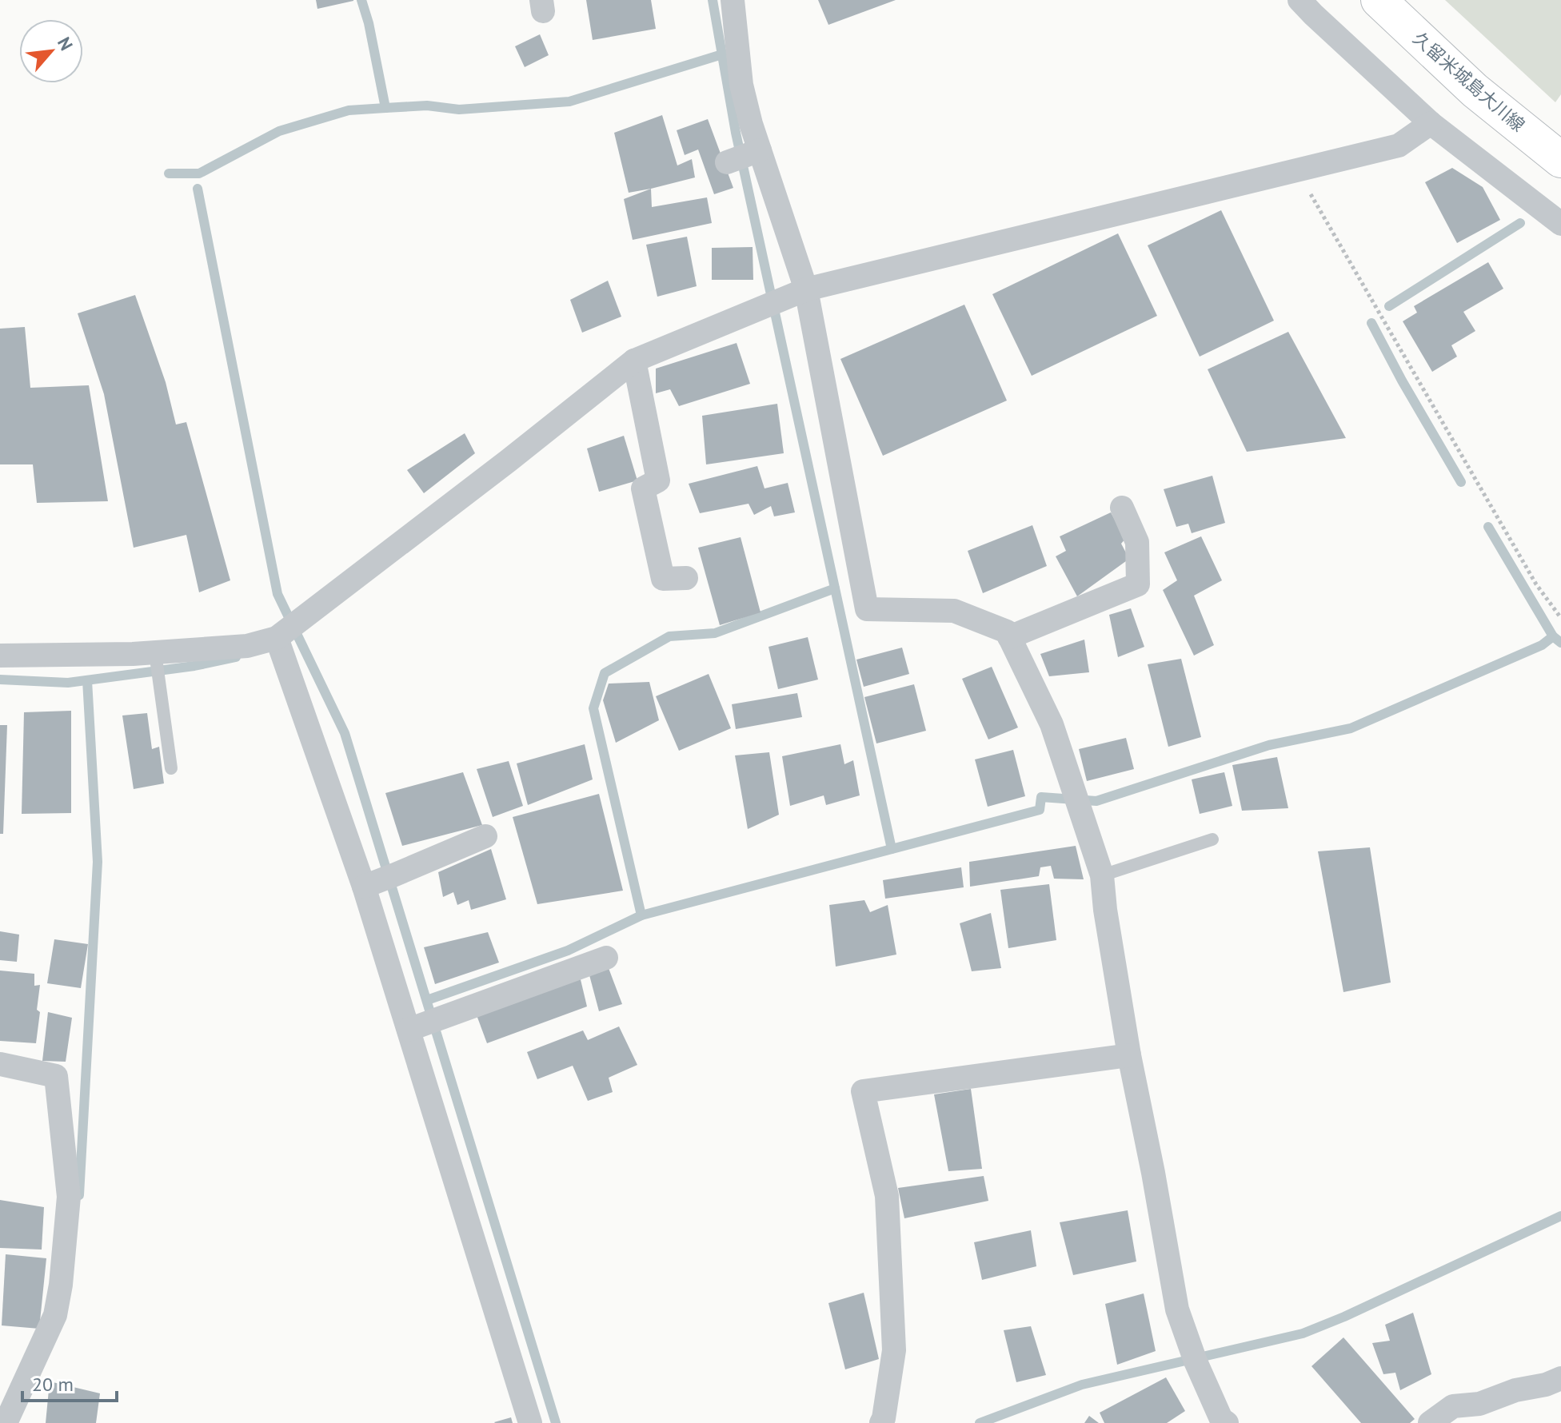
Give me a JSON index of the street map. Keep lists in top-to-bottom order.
{
  "streets": {
    "main road": ["久留米城島大川線"]
  },
  "scale_bar": "20 m",
  "north": "top right"
}
